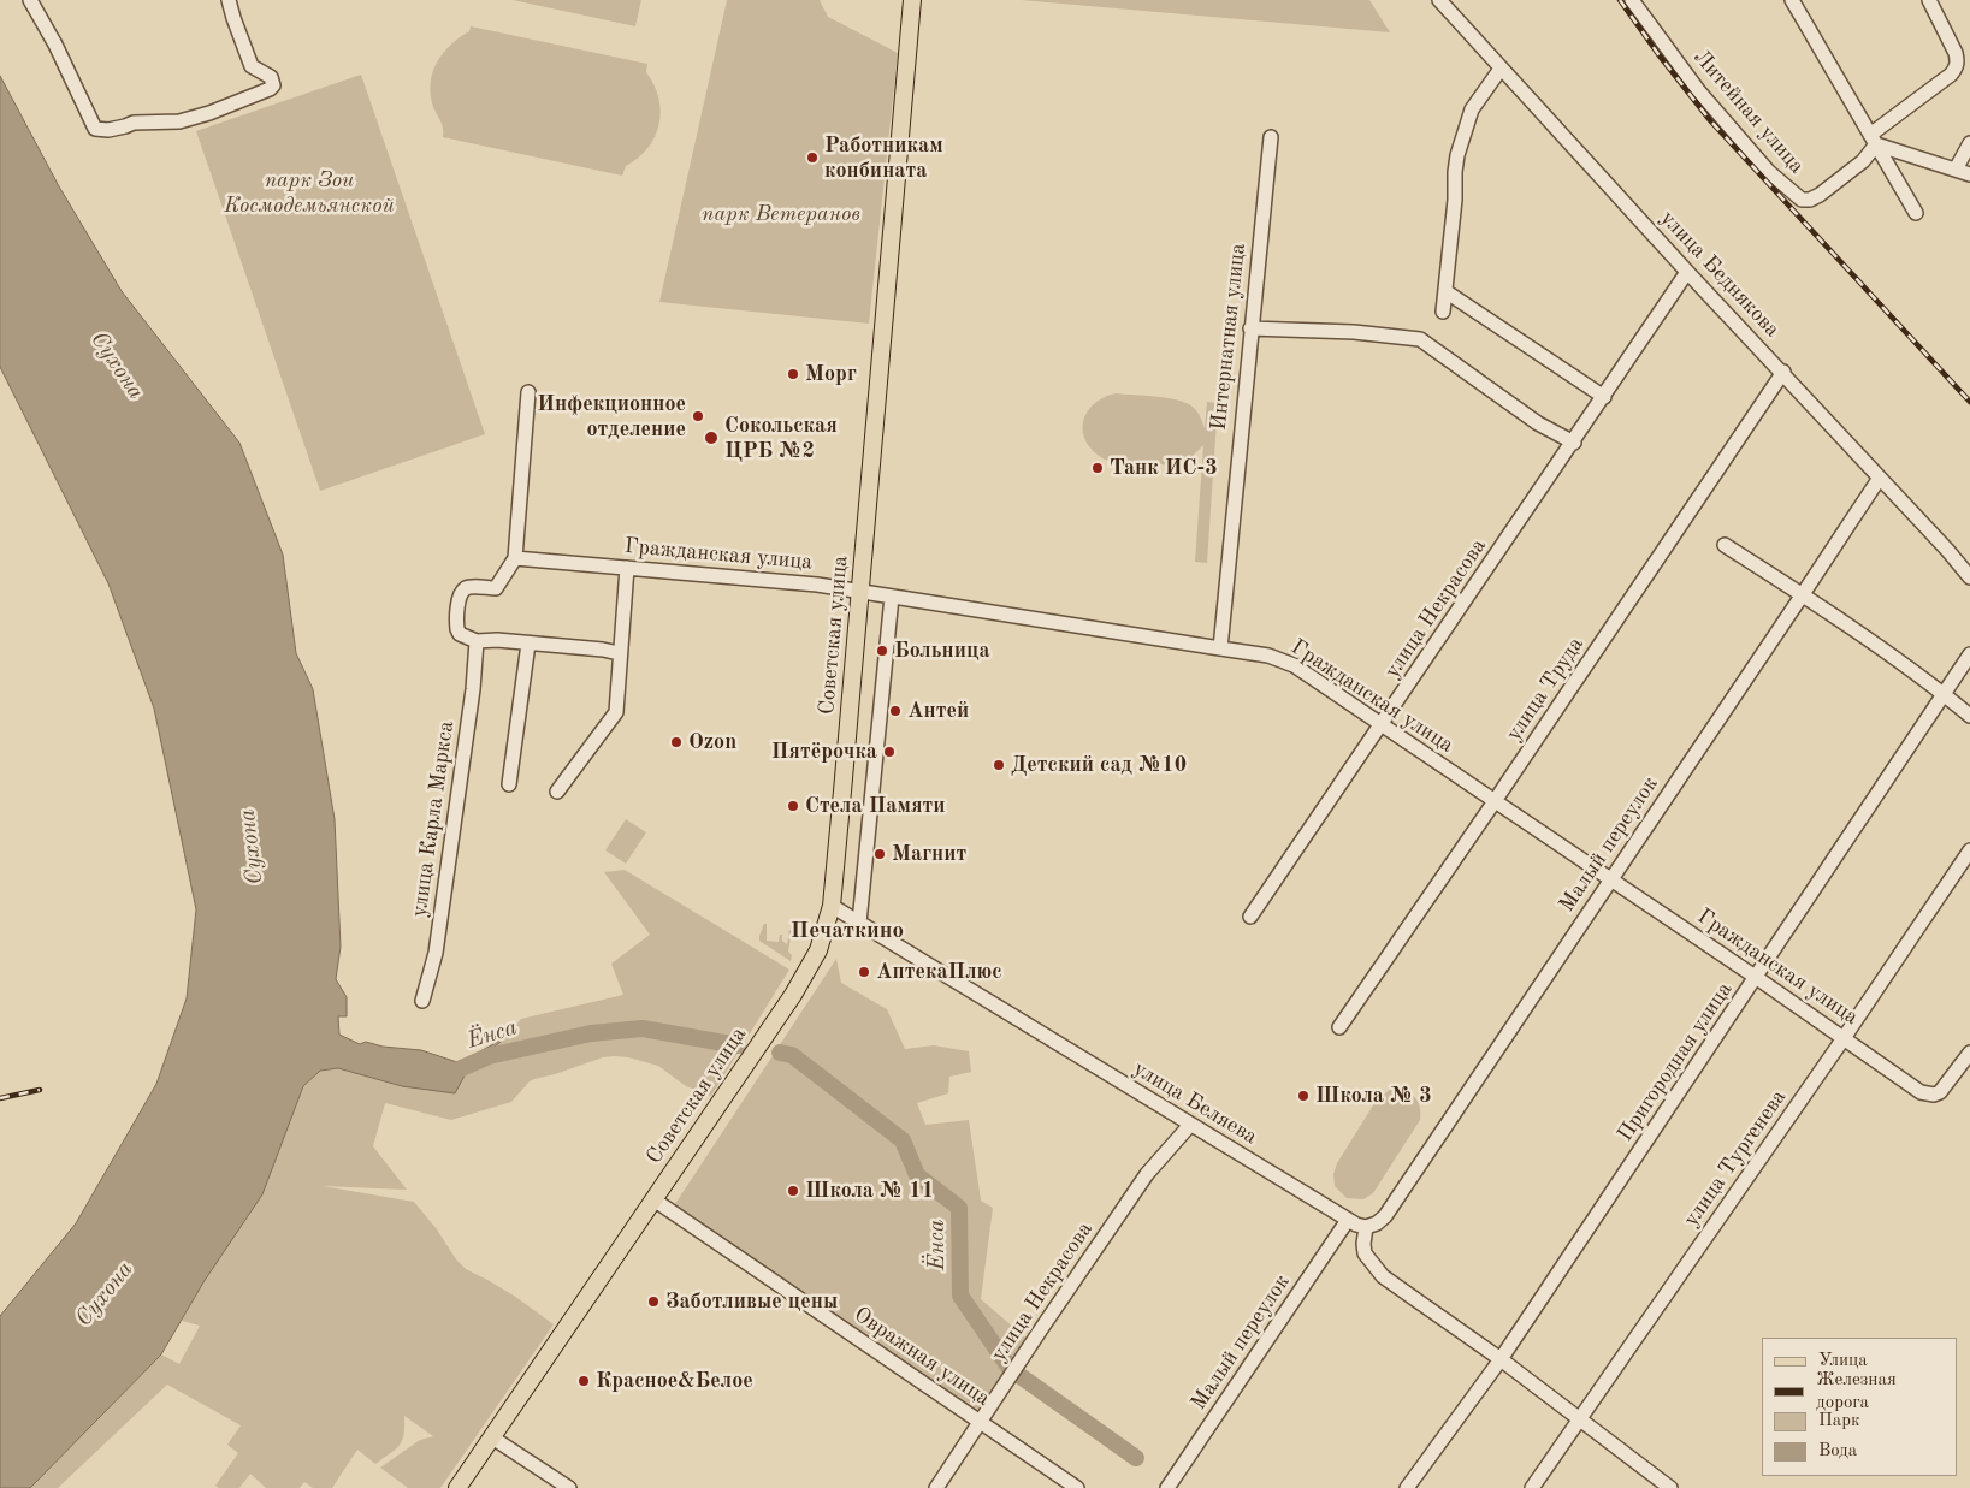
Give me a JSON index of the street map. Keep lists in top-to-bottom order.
{
  "streets": {
    "main road": ["Советская улица"],
    "street": [
      "Литейная улица",
      "улица Беднякова",
      "Интернатная улица",
      "Гражданская улица",
      "улица Некрасова",
      "улица Труда",
      "улица Карла Маркса",
      "Малый переулок",
      "Пригородная улица",
      "улица Беляева",
      "улица Тургенева",
      "Овражная улица"
    ]
  },
  "crossings": [
    ["улица Беднякова", "улица Некрасова"],
    ["улица Беднякова", "улица Труда"],
    ["улица Беднякова", "Малый переулок"],
    ["Интернатная улица", "Гражданская улица"],
    ["Гражданская улица", "улица Некрасова"],
    ["Гражданская улица", "Советская улица"],
    ["Гражданская улица", "улица Труда"],
    ["Гражданская улица", "Малый переулок"],
    ["Гражданская улица", "Пригородная улица"],
    ["Гражданская улица", "улица Тургенева"],
    ["улица Некрасова", "улица Беляева"],
    ["улица Некрасова", "Овражная улица"],
    ["Советская улица", "улица Беляева"],
    ["Советская улица", "Овражная улица"],
    ["Малый переулок", "улица Беляева"]
  ],
  "districts": ["Печаткино"],
  "water": ["Сухона", "Ёнса"],
  "parks": ["парк Зои Космодемьянской", "парк Ветеранов"],
  "places": [
    "Работникам конбината",
    "Морг",
    "Инфекционное отделение",
    "Сокольская ЦРБ №2",
    "Танк ИС-3",
    "Больница",
    "Антей",
    "Ozon",
    "Пятёрочка",
    "Детский сад №10",
    "Стела Памяти",
    "Магнит",
    "АптекаПлюс",
    "Школа № 3",
    "Школа № 11",
    "Заботливые цены",
    "Красное&Белое"
  ],
  "legend": [
    "Улица",
    "Железная дорога",
    "Парк",
    "Вода"
  ]
}
